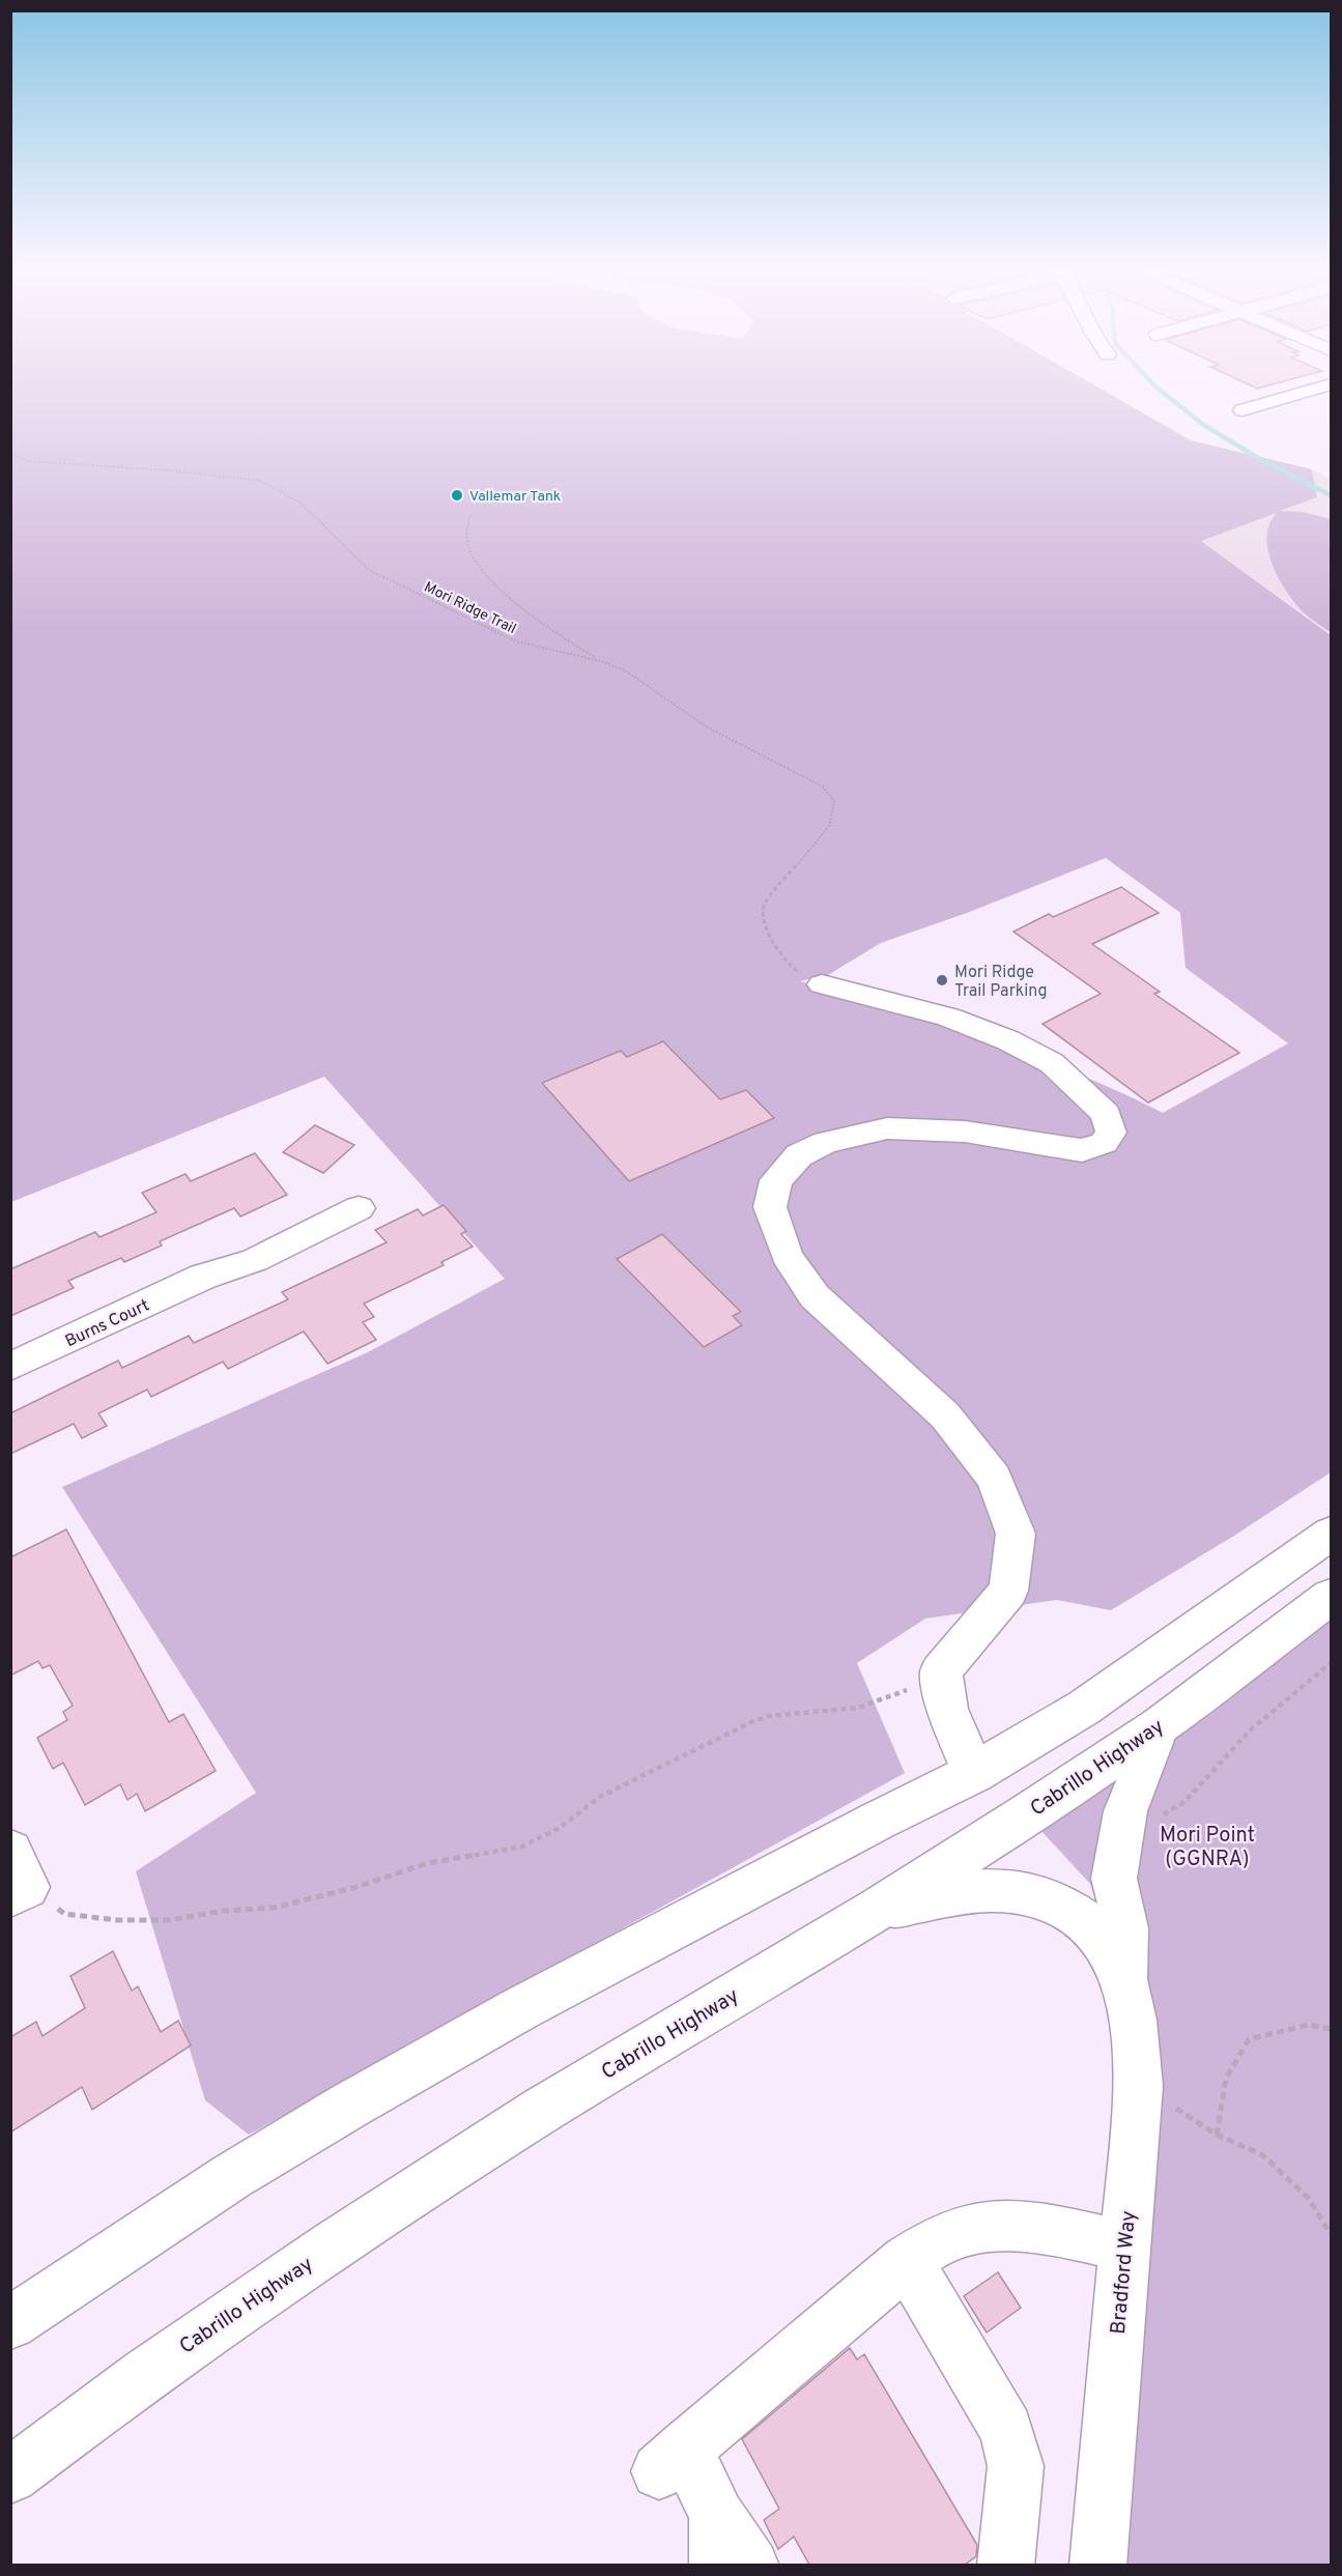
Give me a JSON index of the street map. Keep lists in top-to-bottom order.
{
  "streets": {
    "main road": ["Burns Court", "Cabrillo Highway", "Bradford Way"],
    "path": ["Mori Ridge Trail"]
  },
  "crossings": [
    ["Cabrillo Highway", "Bradford Way"]
  ],
  "parks": ["Mori Point (GGNRA)"],
  "places": ["Vallemar Tank", "Mori Ridge Trail Parking"]
}
